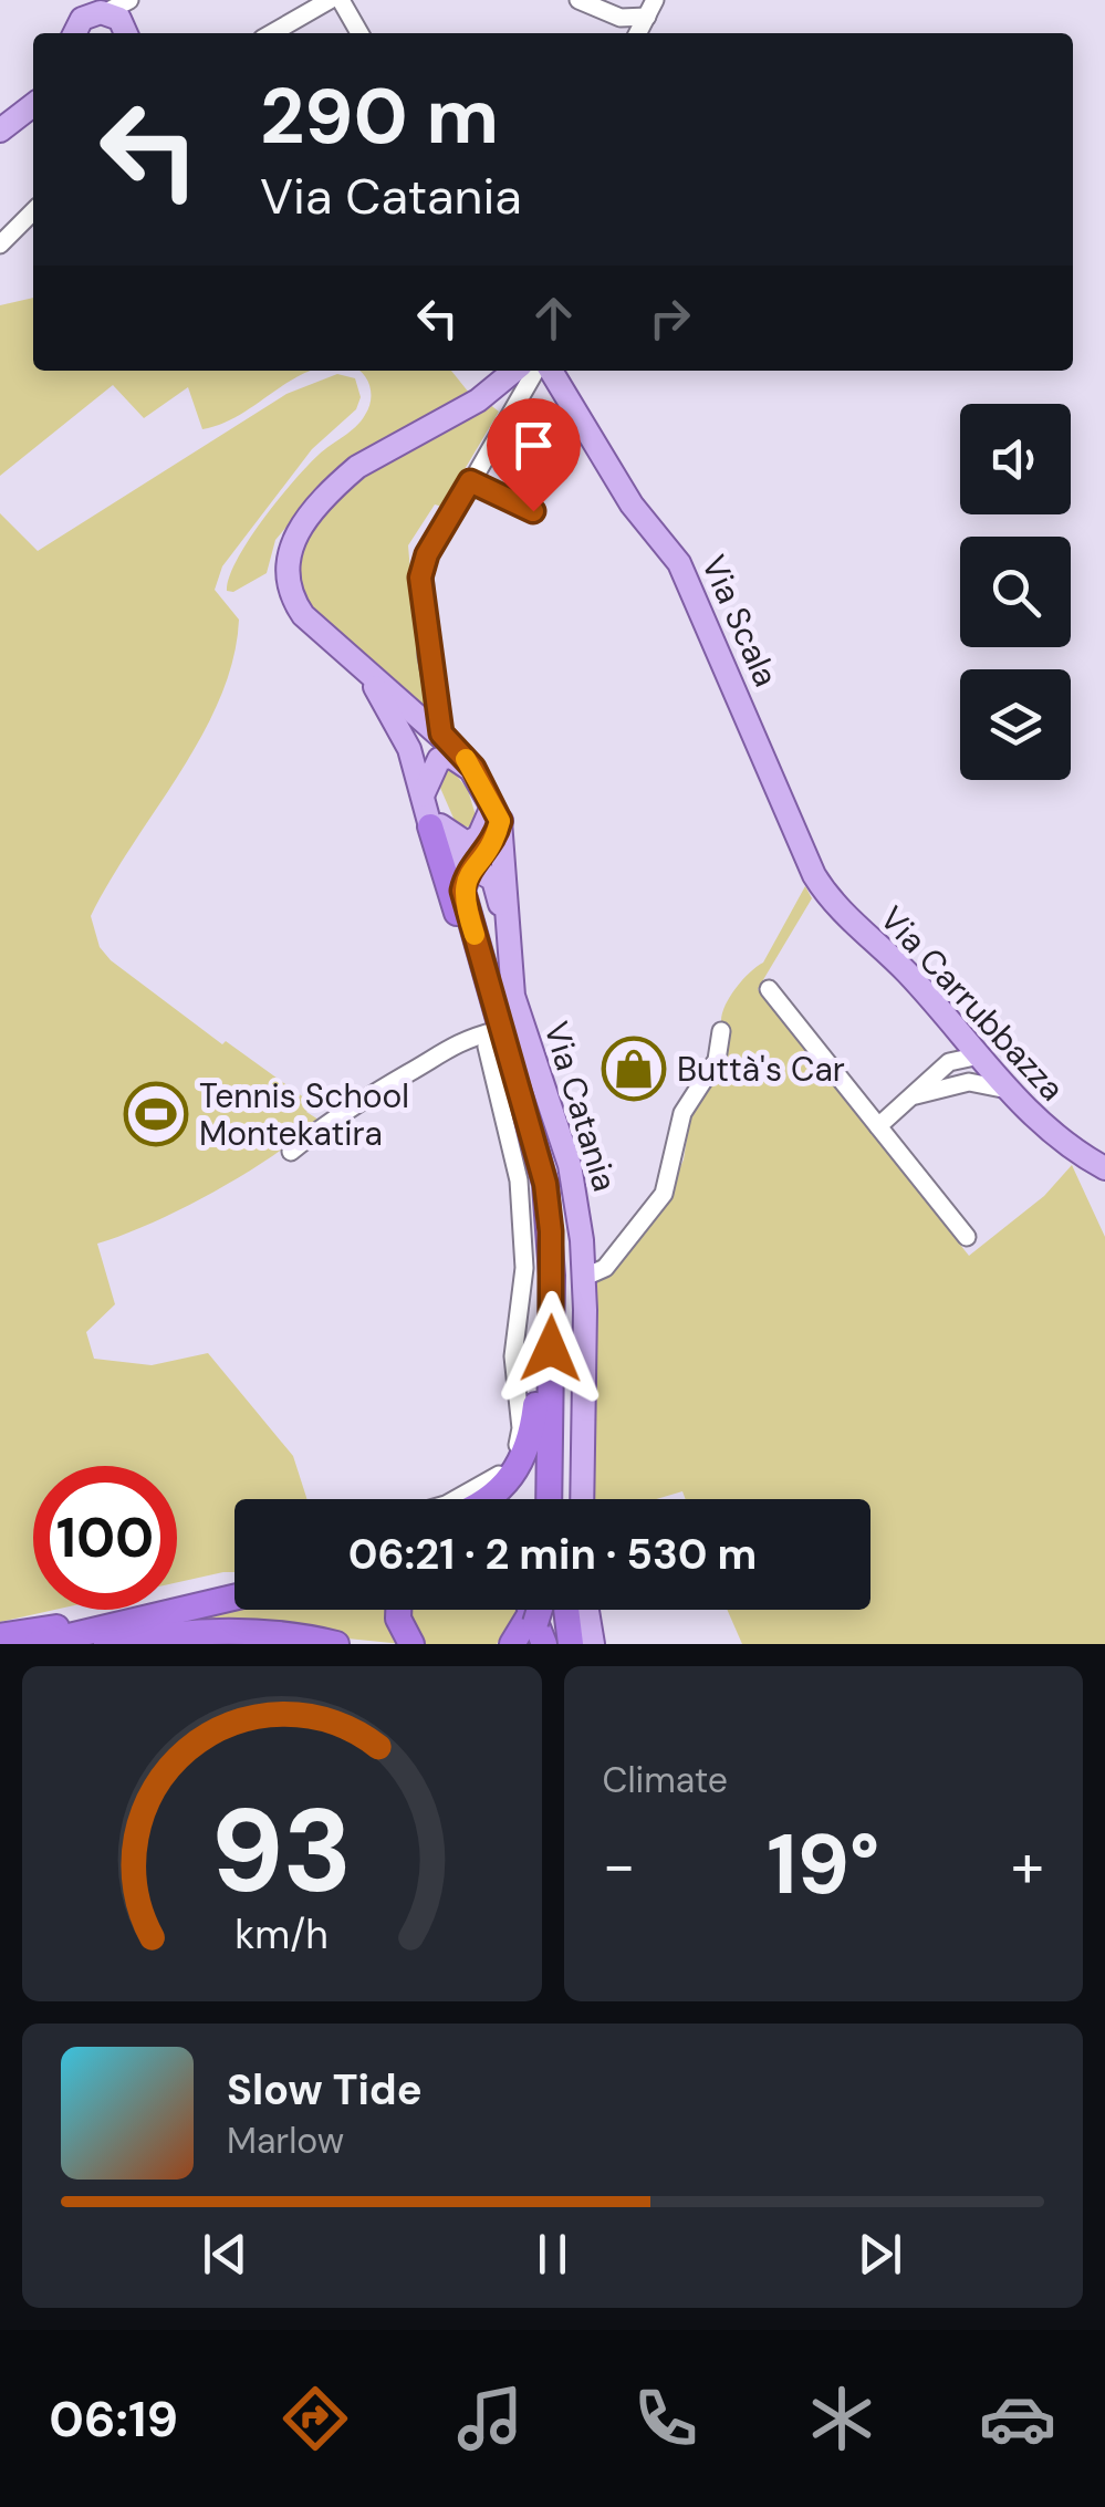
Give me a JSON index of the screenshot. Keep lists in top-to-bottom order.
{
  "streets": {
    "main road": ["Via Scala", "Via Carrubbazza", "Via Catania"]
  },
  "crossings": [
    ["Via Scala", "Via Carrubbazza"]
  ],
  "places": {
    "shop": ["Buttà's Car"],
    "sports": ["Tennis School Montekatira"]
  },
  "page": {
    "turn": ["290 m", "Via Catania"],
    "limit": "100",
    "trip": "06:21 · 2 min · 530 m",
    "tile": "Climate",
    "heat": ["−", "19°", "+"],
    "song": ["Slow Tide", "Marlow"],
    "tabs": "06:19",
    "gauge": ["93", "km/h"]
  }
}
